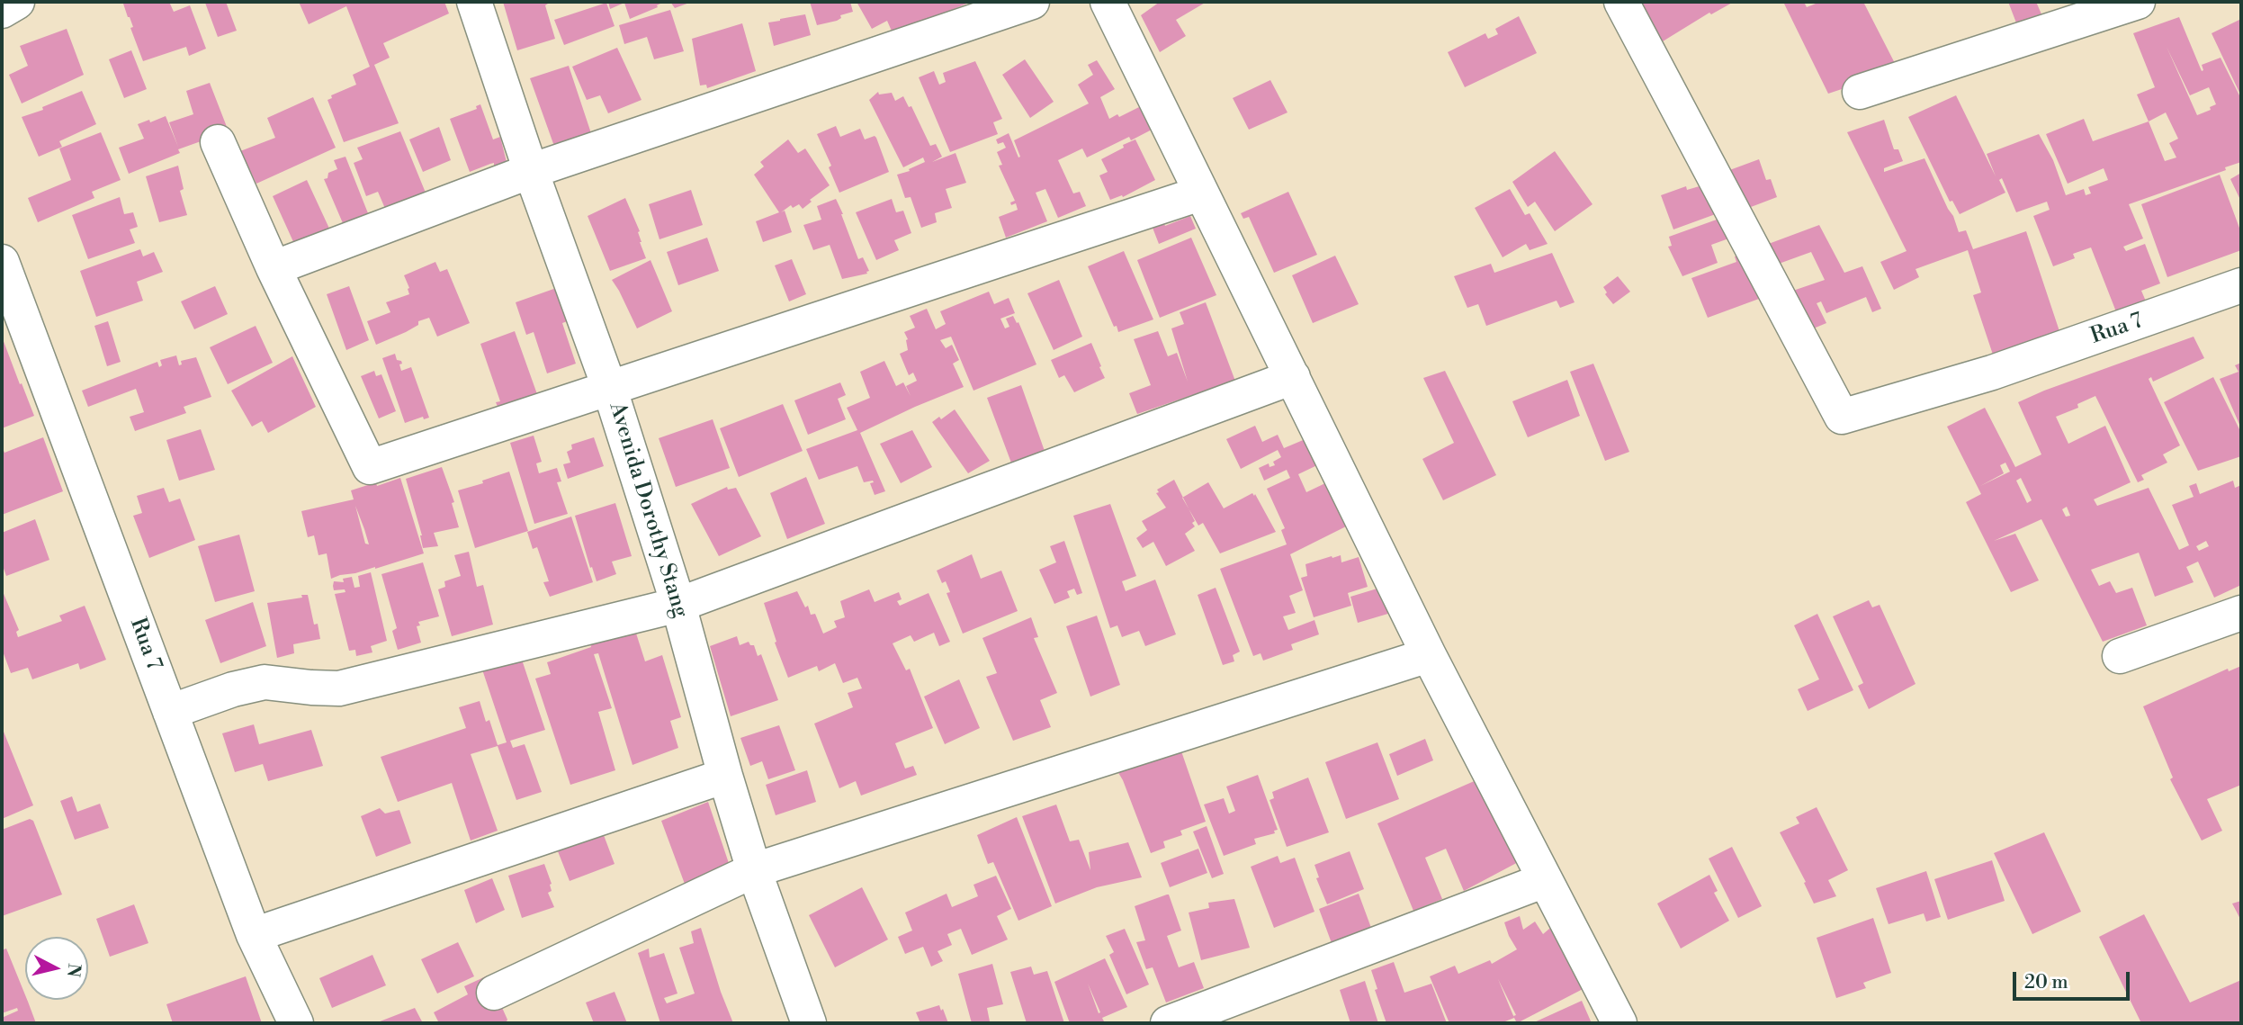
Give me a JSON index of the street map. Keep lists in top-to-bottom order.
{
  "streets": {
    "street": ["Rua 7", "Avenida Dorothy Stang"]
  },
  "scale_bar": "20 m",
  "north": "right"
}
